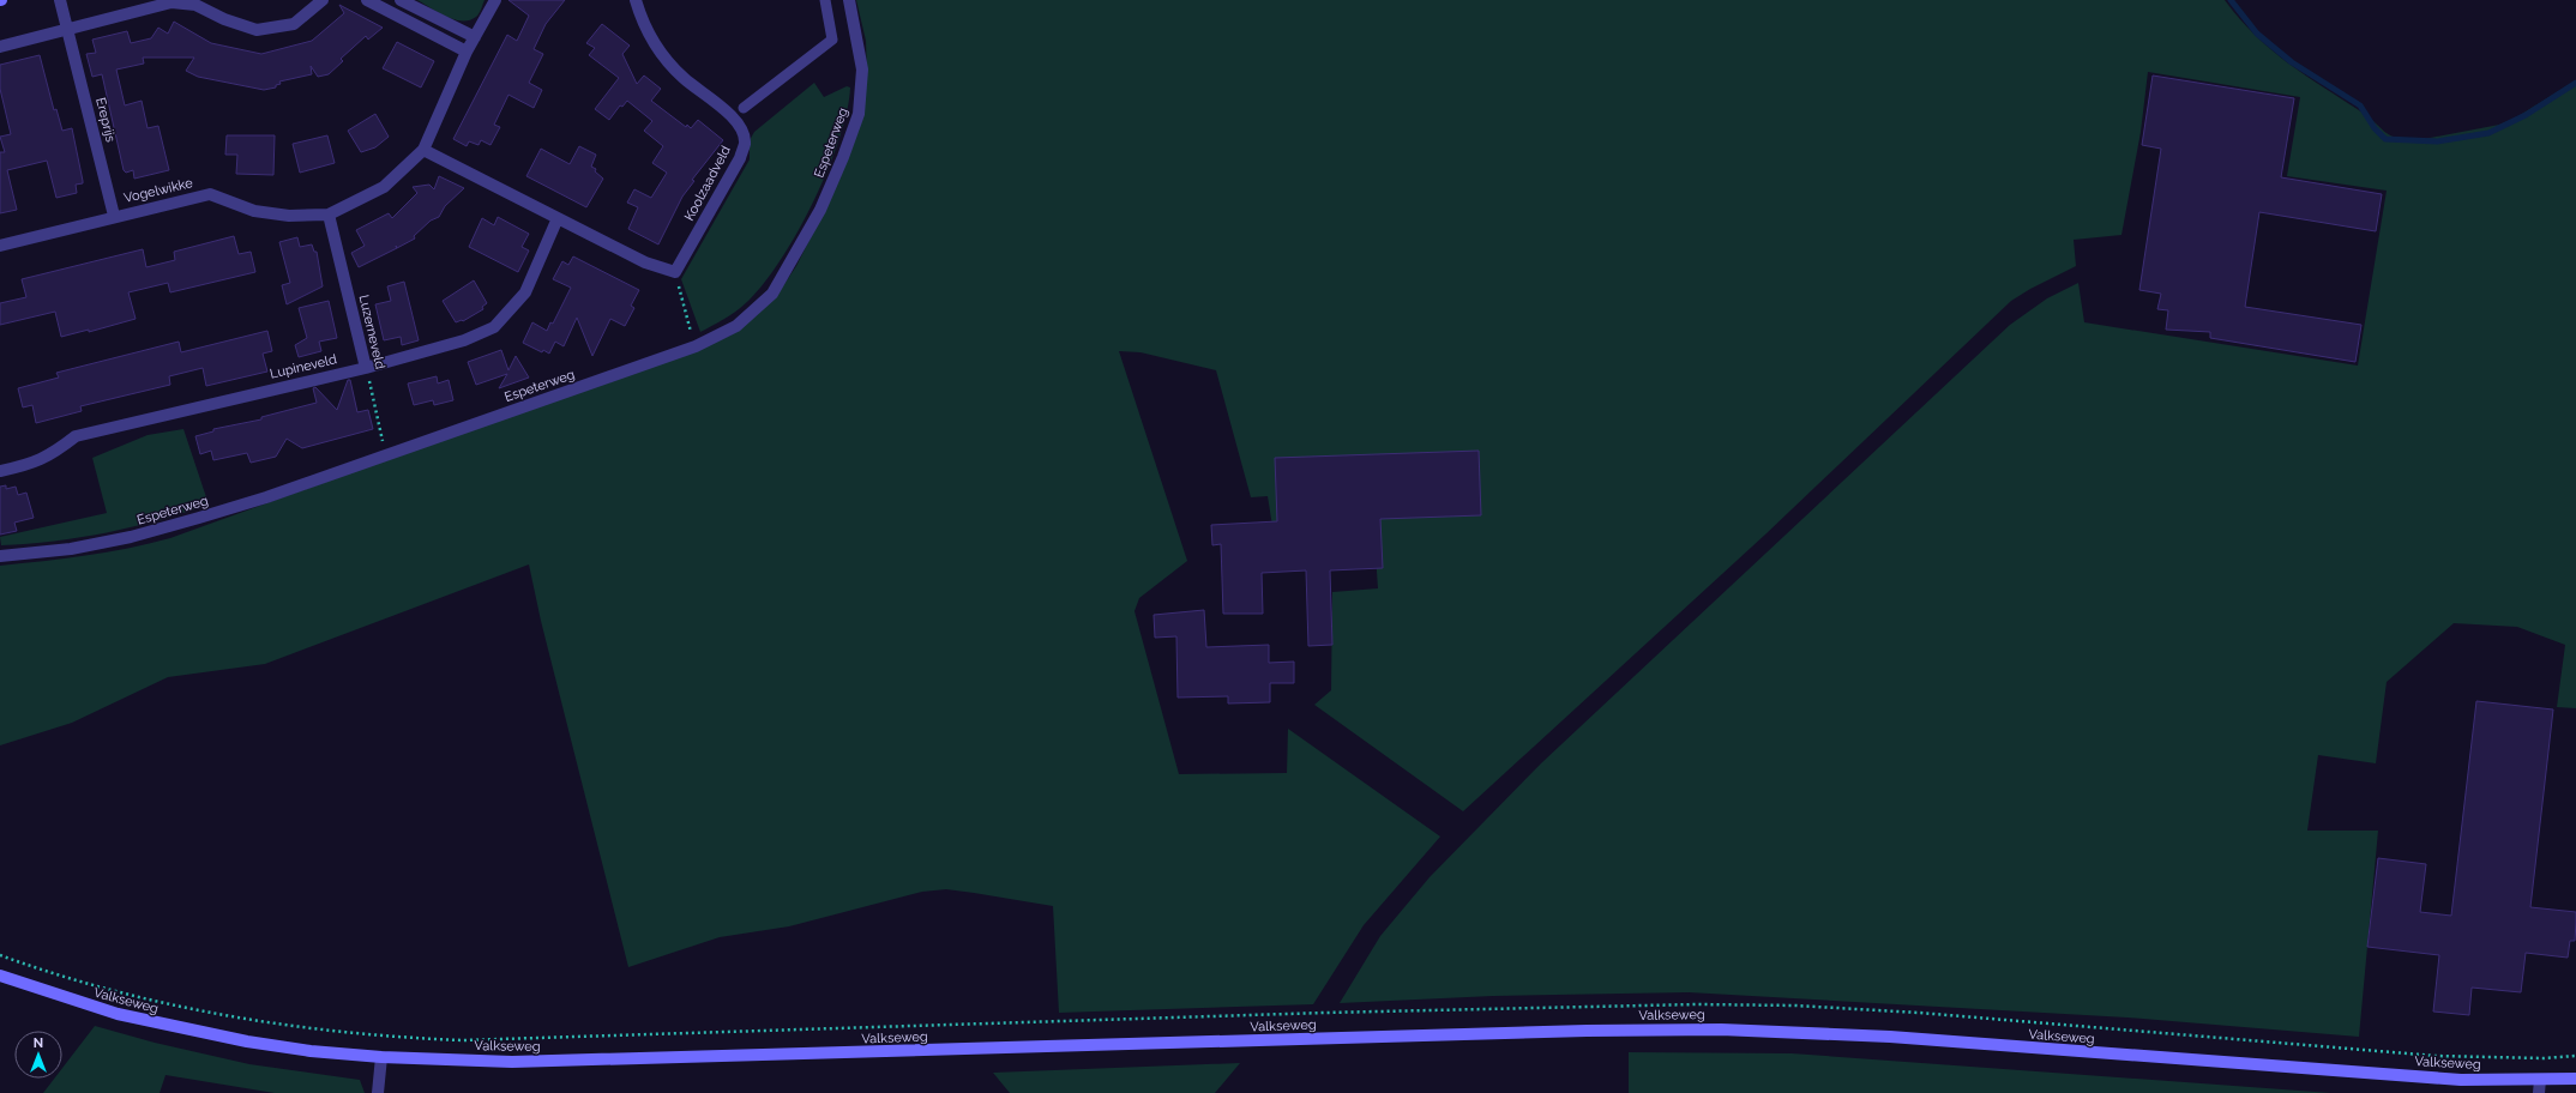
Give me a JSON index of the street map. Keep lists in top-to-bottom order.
{
  "streets": {
    "main road": ["Valkseweg"],
    "street": [
      "Ereprijs",
      "Espeterweg",
      "Koolzaadveld",
      "Vogelwikke",
      "Luzerneveld",
      "Lupineveld"
    ]
  },
  "crossings": [
    ["Ereprijs", "Vogelwikke"],
    ["Espeterweg", "Luzerneveld"],
    ["Vogelwikke", "Luzerneveld"],
    ["Luzerneveld", "Lupineveld"]
  ],
  "north": "top"
}
